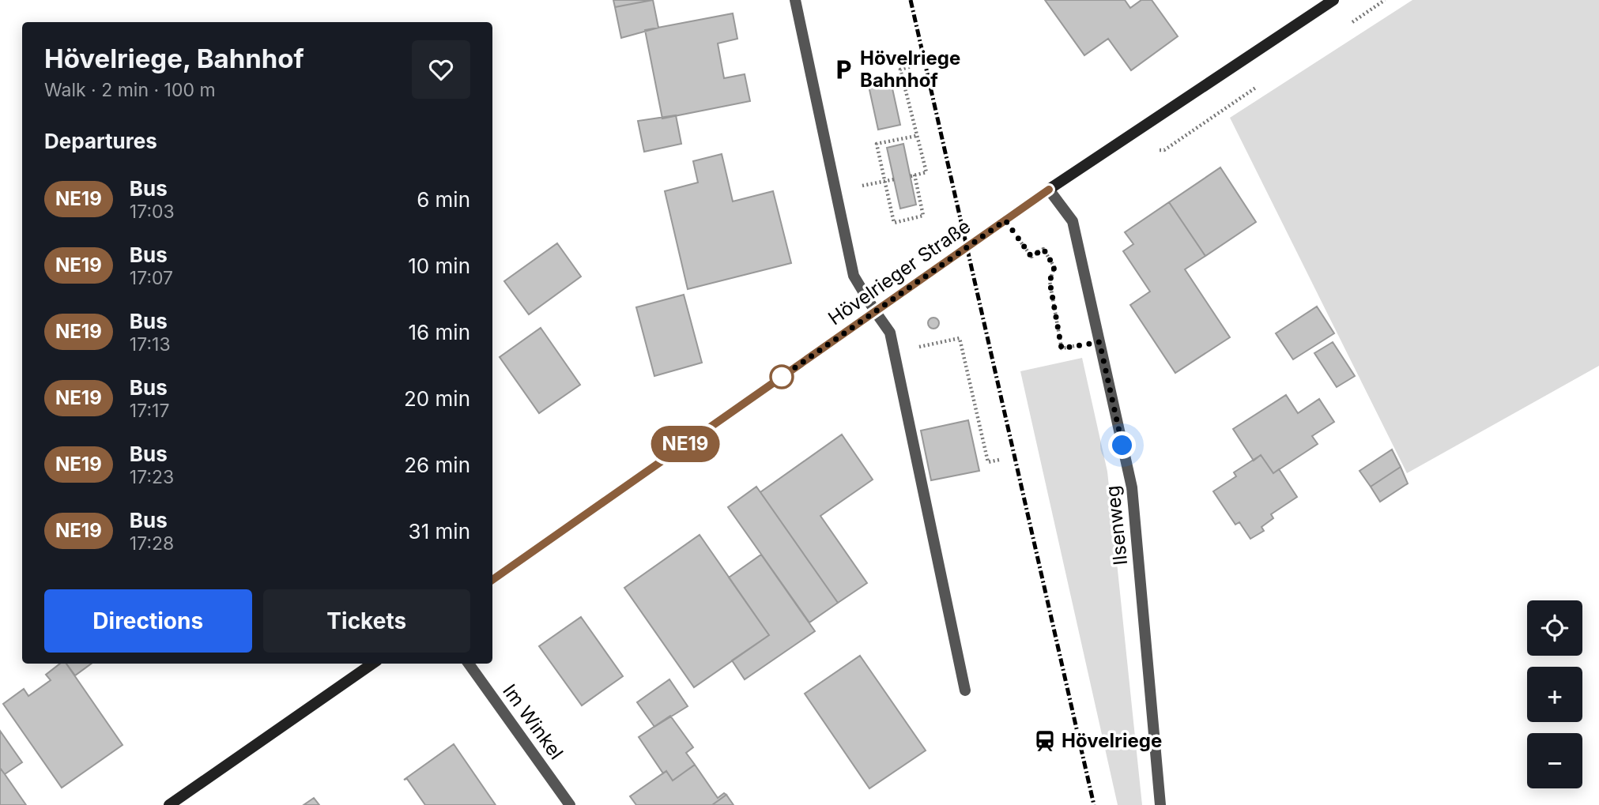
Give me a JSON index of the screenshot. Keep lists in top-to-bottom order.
{
  "streets": {
    "main road": ["Hövelrieger Straße"],
    "street": ["Ilsenweg", "Im Winkel"]
  },
  "crossings": [
    ["Hövelrieger Straße", "Ilsenweg"]
  ],
  "places": {
    "parking": ["Hövelriege Bahnhof"],
    "station": ["Hövelriege"]
  },
  "lines": ["bus line NE19"],
  "page": {
    "on_map": "NE19",
    "heading": [
      ["Hövelriege, Bahnhof", "Walk · 2 min · 100 m"],
      "Departures"
    ],
    "list": [
      {
        "mark": "NE19",
        "name": "Bus",
        "note": "17:03",
        "value": "6 min"
      },
      {
        "mark": "NE19",
        "name": "Bus",
        "note": "17:07",
        "value": "10 min"
      },
      {
        "mark": "NE19",
        "name": "Bus",
        "note": "17:13",
        "value": "16 min"
      },
      {
        "mark": "NE19",
        "name": "Bus",
        "note": "17:17",
        "value": "20 min"
      },
      {
        "mark": "NE19",
        "name": "Bus",
        "note": "17:23",
        "value": "26 min"
      },
      {
        "mark": "NE19",
        "name": "Bus",
        "note": "17:28",
        "value": "31 min"
      }
    ],
    "buttons": ["Directions", "Tickets"],
    "map_buttons": ["+", "−"]
  }
}
